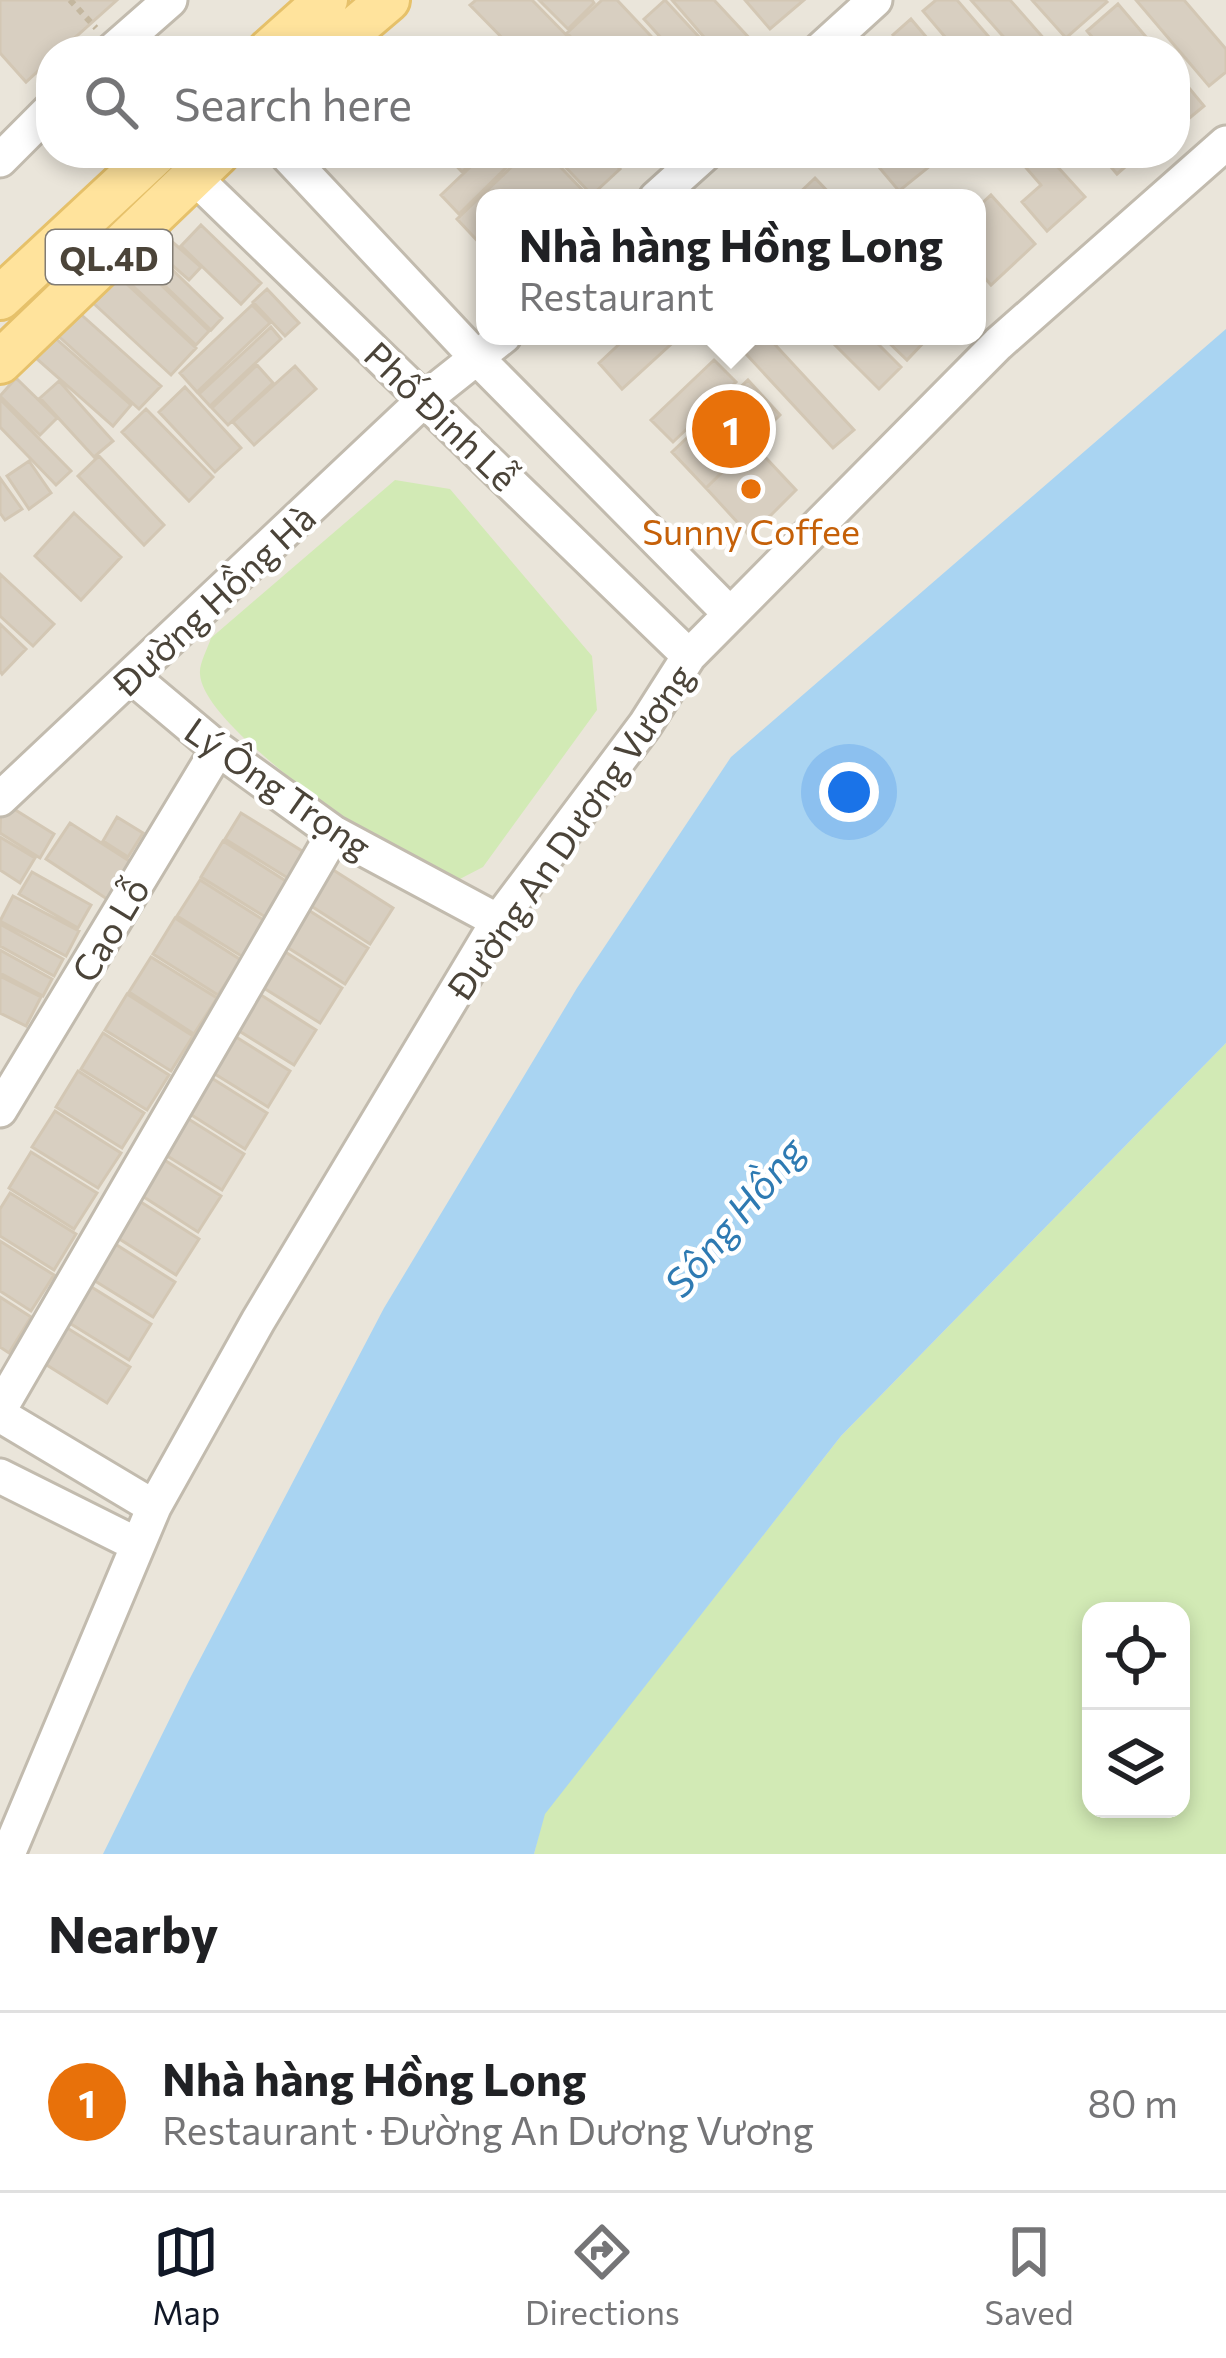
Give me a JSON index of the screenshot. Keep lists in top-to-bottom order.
{
  "streets": {
    "main road": ["QL.4D"],
    "street": [
      "Phố Đinh Lễ",
      "Đường Hồng Hà",
      "Lý Ông Trọng",
      "Đường An Dương Vương",
      "Cao Lỗ"
    ]
  },
  "crossings": [
    ["Phố Đinh Lễ", "Đường Hồng Hà"],
    ["Phố Đinh Lễ", "Đường An Dương Vương"],
    ["Đường Hồng Hà", "Lý Ông Trọng"],
    ["Lý Ông Trọng", "Đường An Dương Vương"],
    ["Lý Ông Trọng", "Cao Lỗ"]
  ],
  "water": ["Sông Hồng"],
  "places": ["Sunny Coffee"],
  "page": {
    "search": "Search here",
    "popup": ["Nhà hàng Hồng Long", "Restaurant"],
    "pins": "1",
    "heading": "Nearby",
    "list": [
      {
        "mark": "1",
        "name": "Nhà hàng Hồng Long",
        "note": "Restaurant · Đường An Dương Vương",
        "value": "80 m"
      }
    ],
    "nav": ["Map", "Directions", "Saved"]
  }
}
